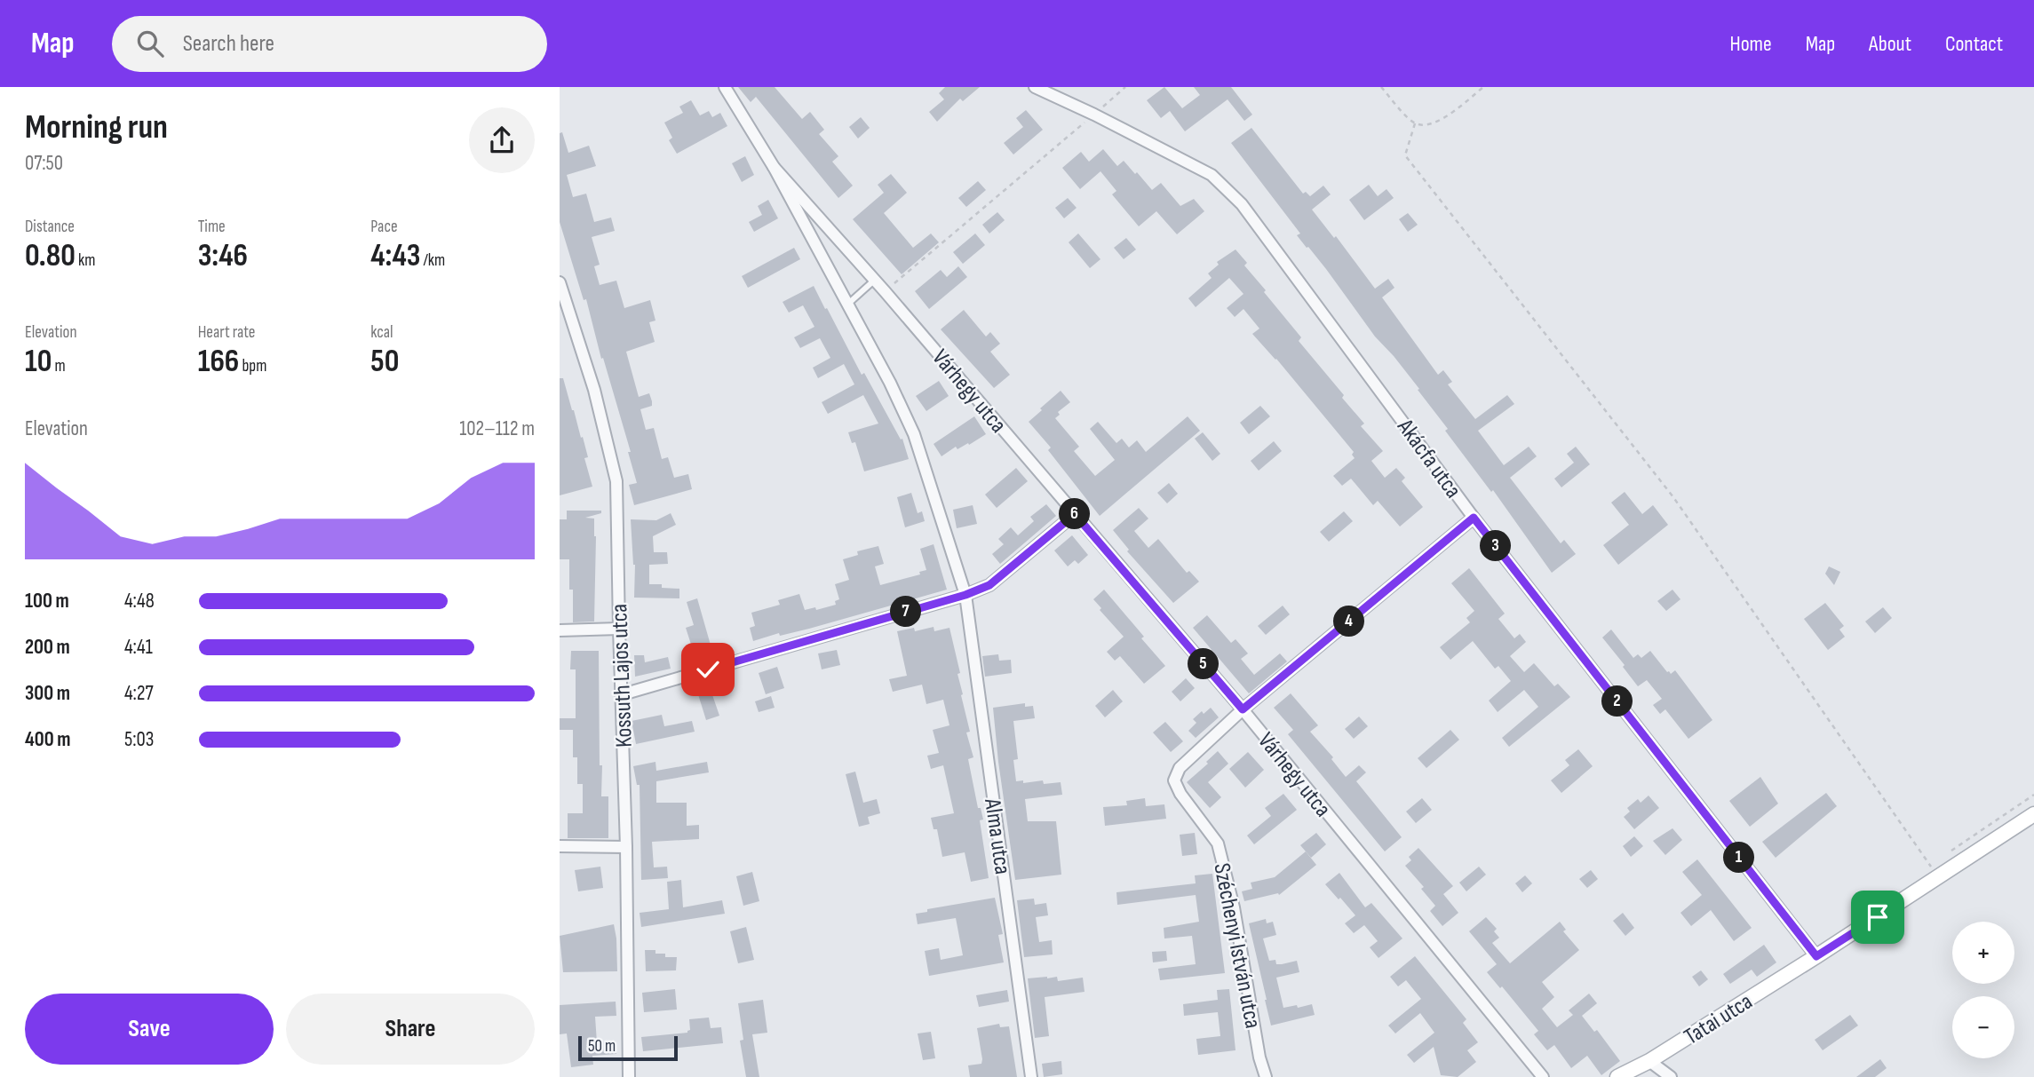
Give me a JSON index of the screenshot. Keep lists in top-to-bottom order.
{
  "streets": {
    "street": [
      "Várhegy utca",
      "Akácfa utca",
      "Kossuth Lajos utca",
      "Alma utca",
      "Széchenyi István utca",
      "Tatai utca"
    ]
  },
  "crossings": [
    ["Várhegy utca", "Alma utca"],
    ["Várhegy utca", "Széchenyi István utca"],
    ["Akácfa utca", "Széchenyi István utca"],
    ["Akácfa utca", "Tatai utca"]
  ],
  "scale_bar": "50 m",
  "page": {
    "header": "Map",
    "search": "Search here",
    "nav": [
      "Home",
      "Map",
      "About",
      "Contact"
    ],
    "heading": ["Morning run", "07:50"],
    "stats": [
      ["Distance", "0.80 km"],
      ["Time", "3:46"],
      ["Pace", "4:43 /km"],
      ["Elevation", "10 m"],
      ["Heart rate", "166 bpm"],
      ["kcal", "50"]
    ],
    "chart": ["Elevation", "102–112 m"],
    "pins": [
      "6",
      "3",
      "7",
      "4",
      "5",
      "2",
      "1"
    ],
    "list": [
      {
        "name": "100 m",
        "note": "4:48"
      },
      {
        "name": "200 m",
        "note": "4:41"
      },
      {
        "name": "300 m",
        "note": "4:27"
      },
      {
        "name": "400 m",
        "note": "5:03"
      }
    ],
    "map_buttons": ["+", "−"],
    "buttons": ["Save", "Share"],
    "scale": "50 m"
  }
}
